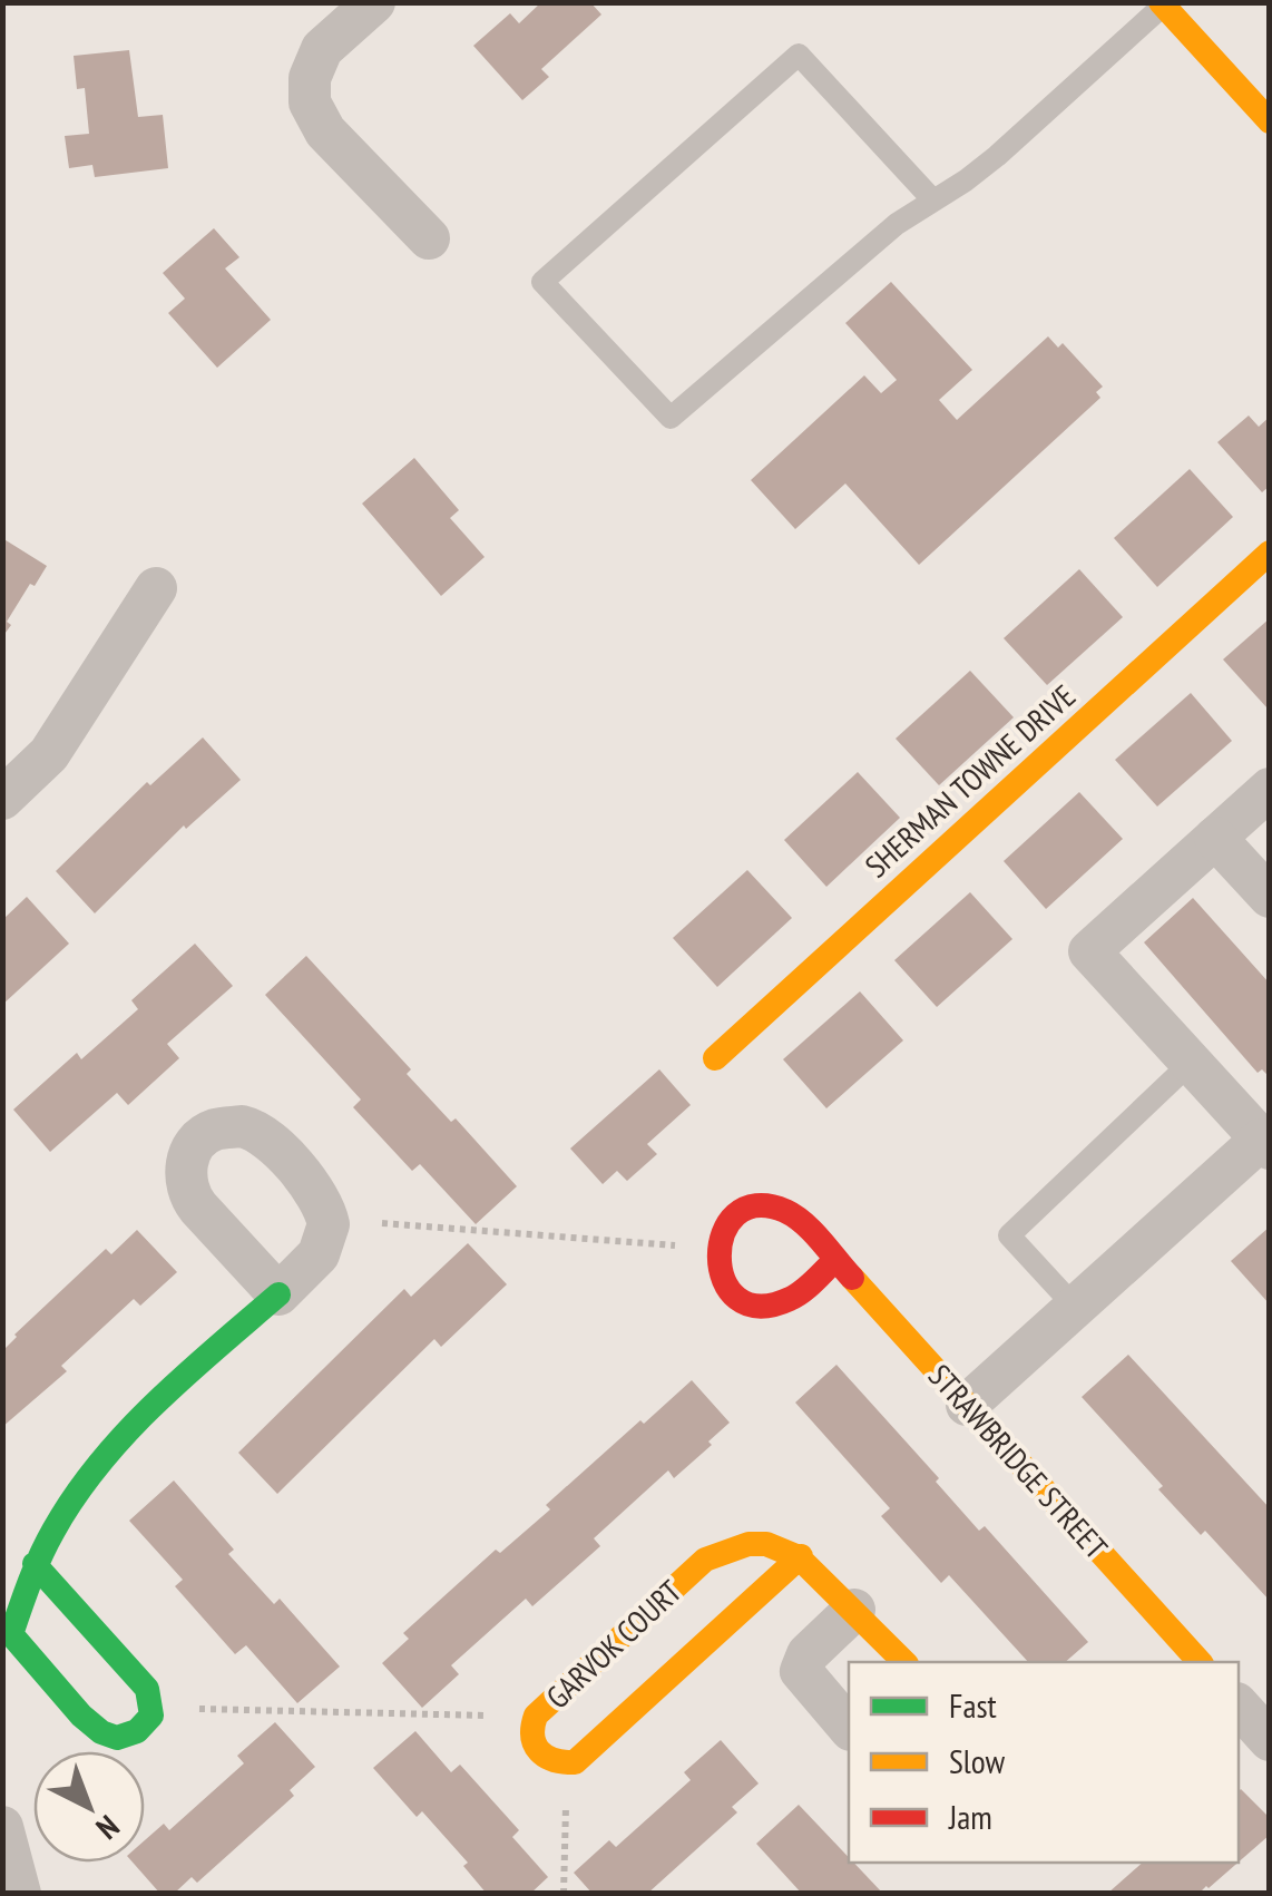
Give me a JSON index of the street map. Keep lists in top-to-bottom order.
{
  "streets": {
    "street": ["SHERMAN TOWNE DRIVE", "STRAWBRIDGE STREET", "GARVOK COURT"]
  },
  "legend": ["Fast", "Slow", "Jam"],
  "north": "bottom right"
}
